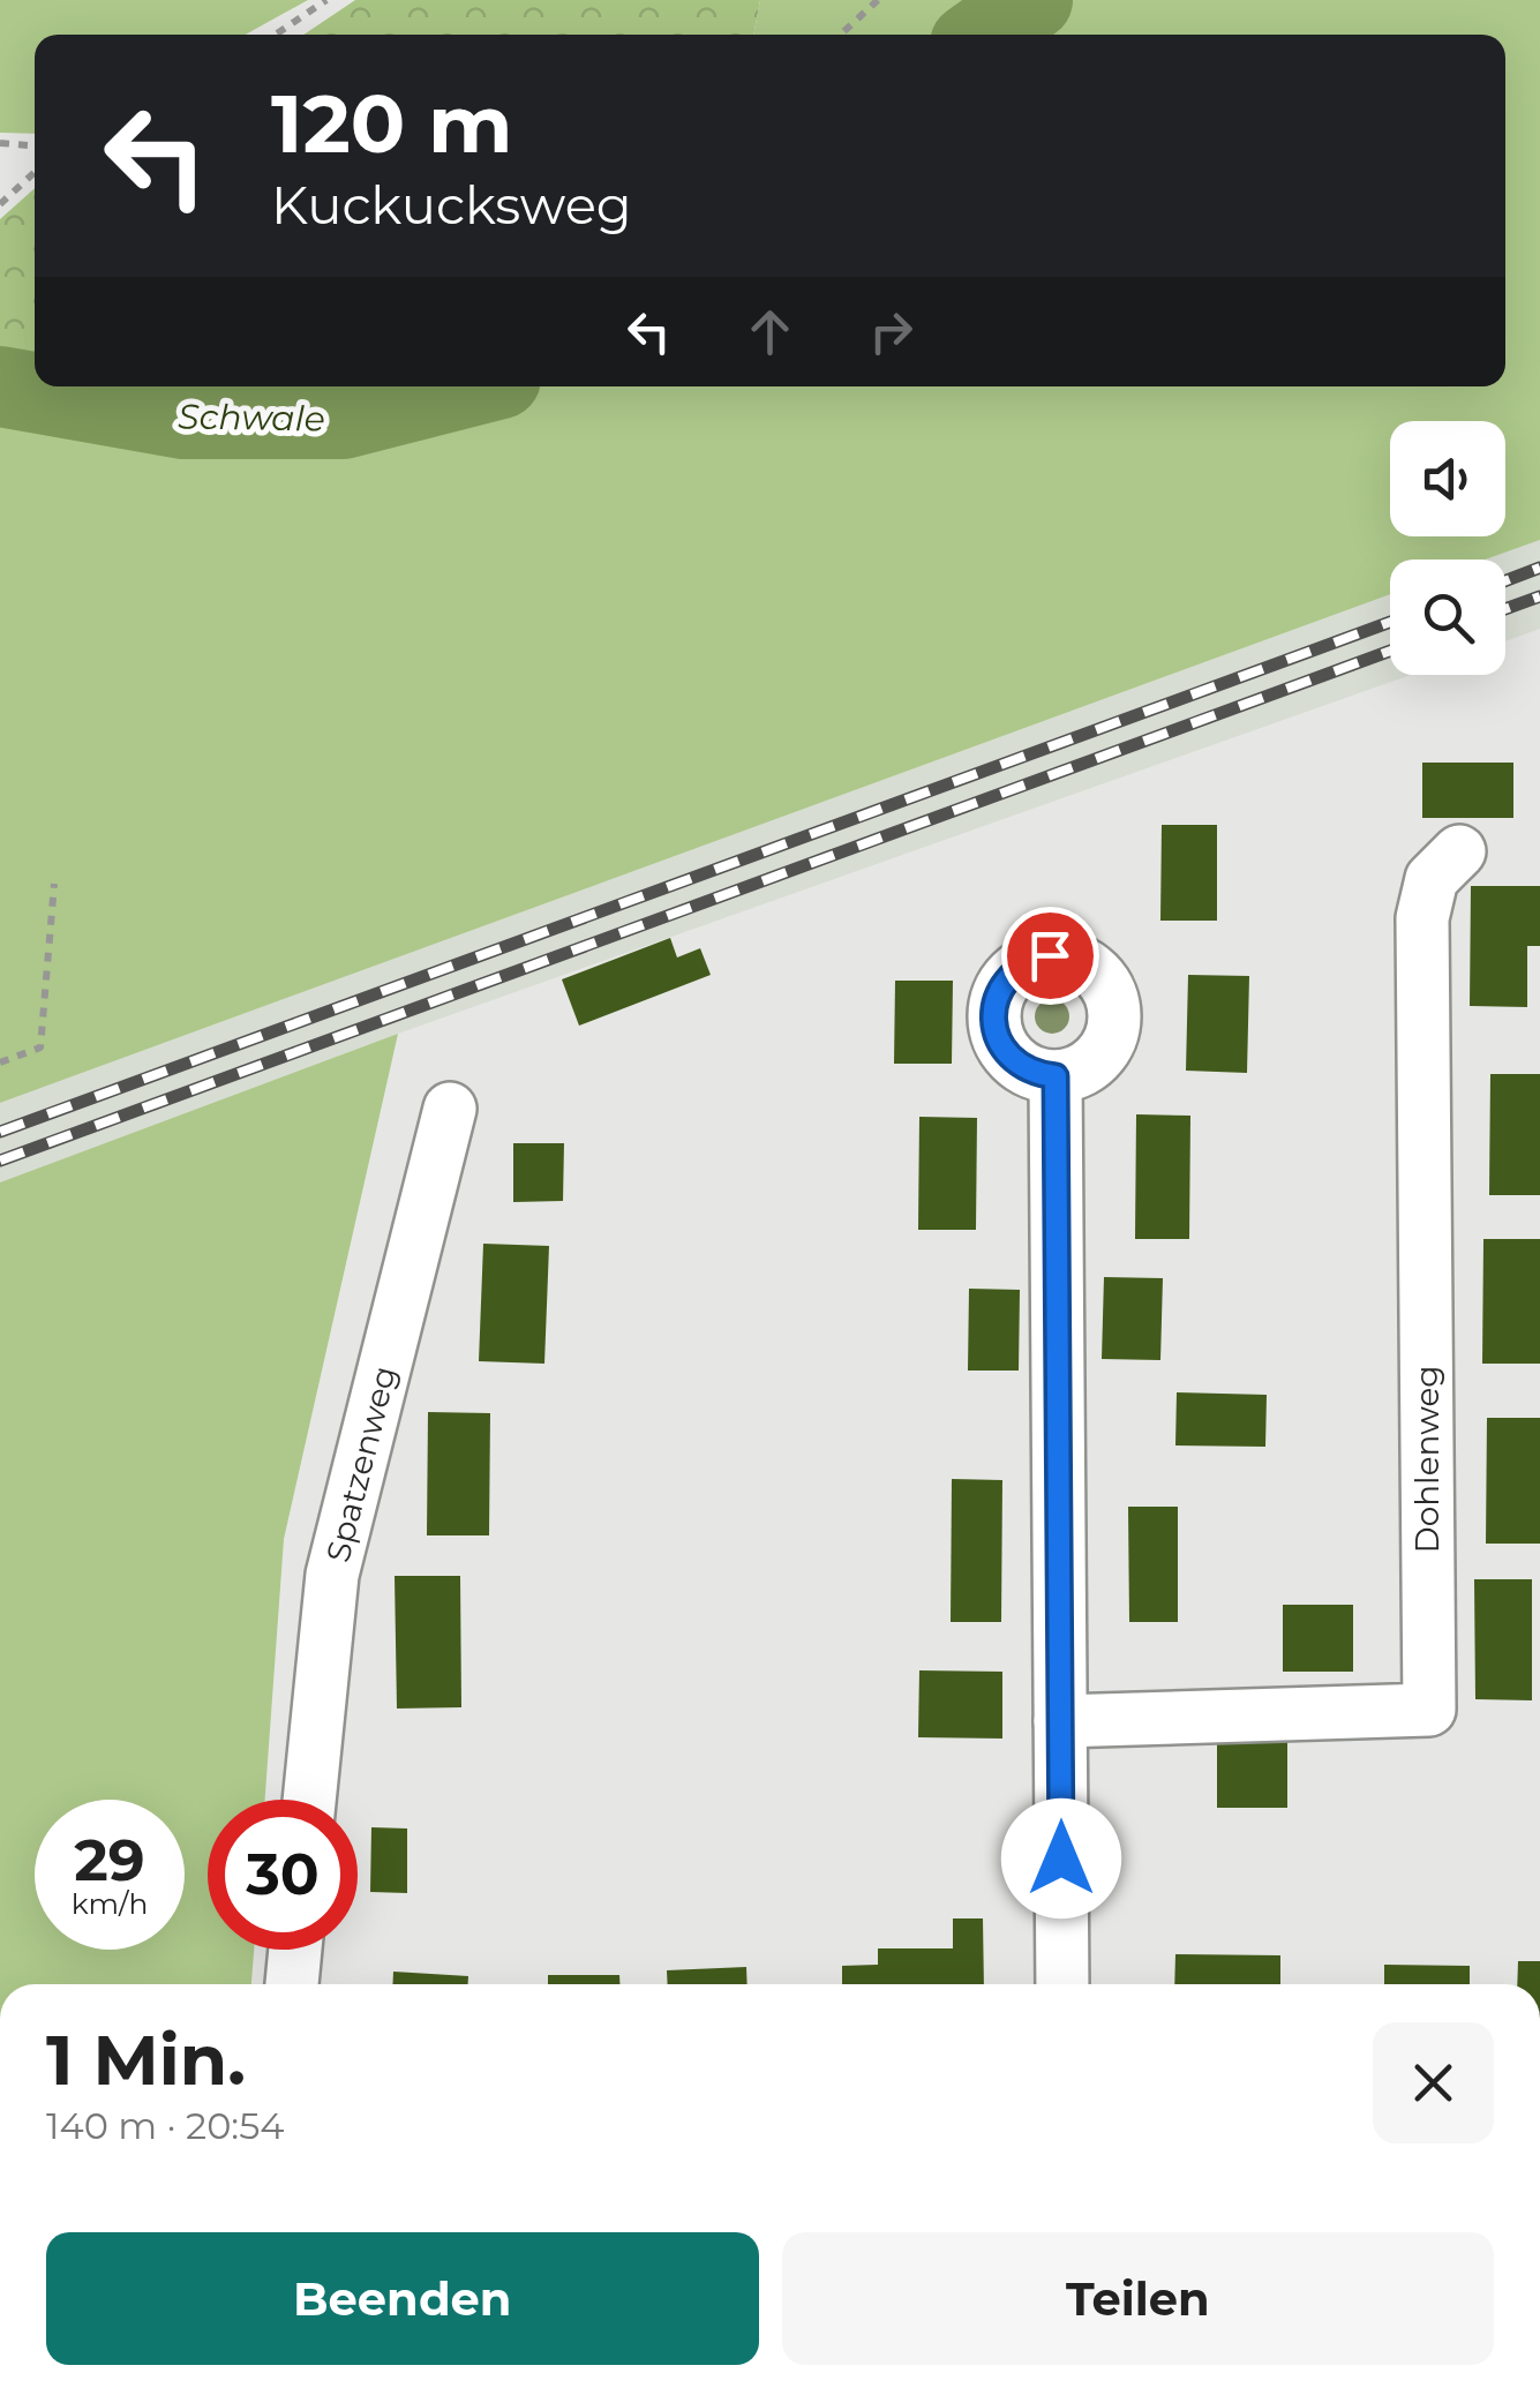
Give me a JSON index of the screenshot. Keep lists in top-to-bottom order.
{
  "streets": {
    "street": ["Dohlenweg", "Spatzenweg"]
  },
  "water": ["Schwale"],
  "page": {
    "turn": ["120 m", "Kuckucksweg"],
    "speed": "29 km/h",
    "limit": "30",
    "heading": ["1 Min.", "140 m · 20:54"],
    "buttons": ["Beenden", "Teilen"]
  }
}
